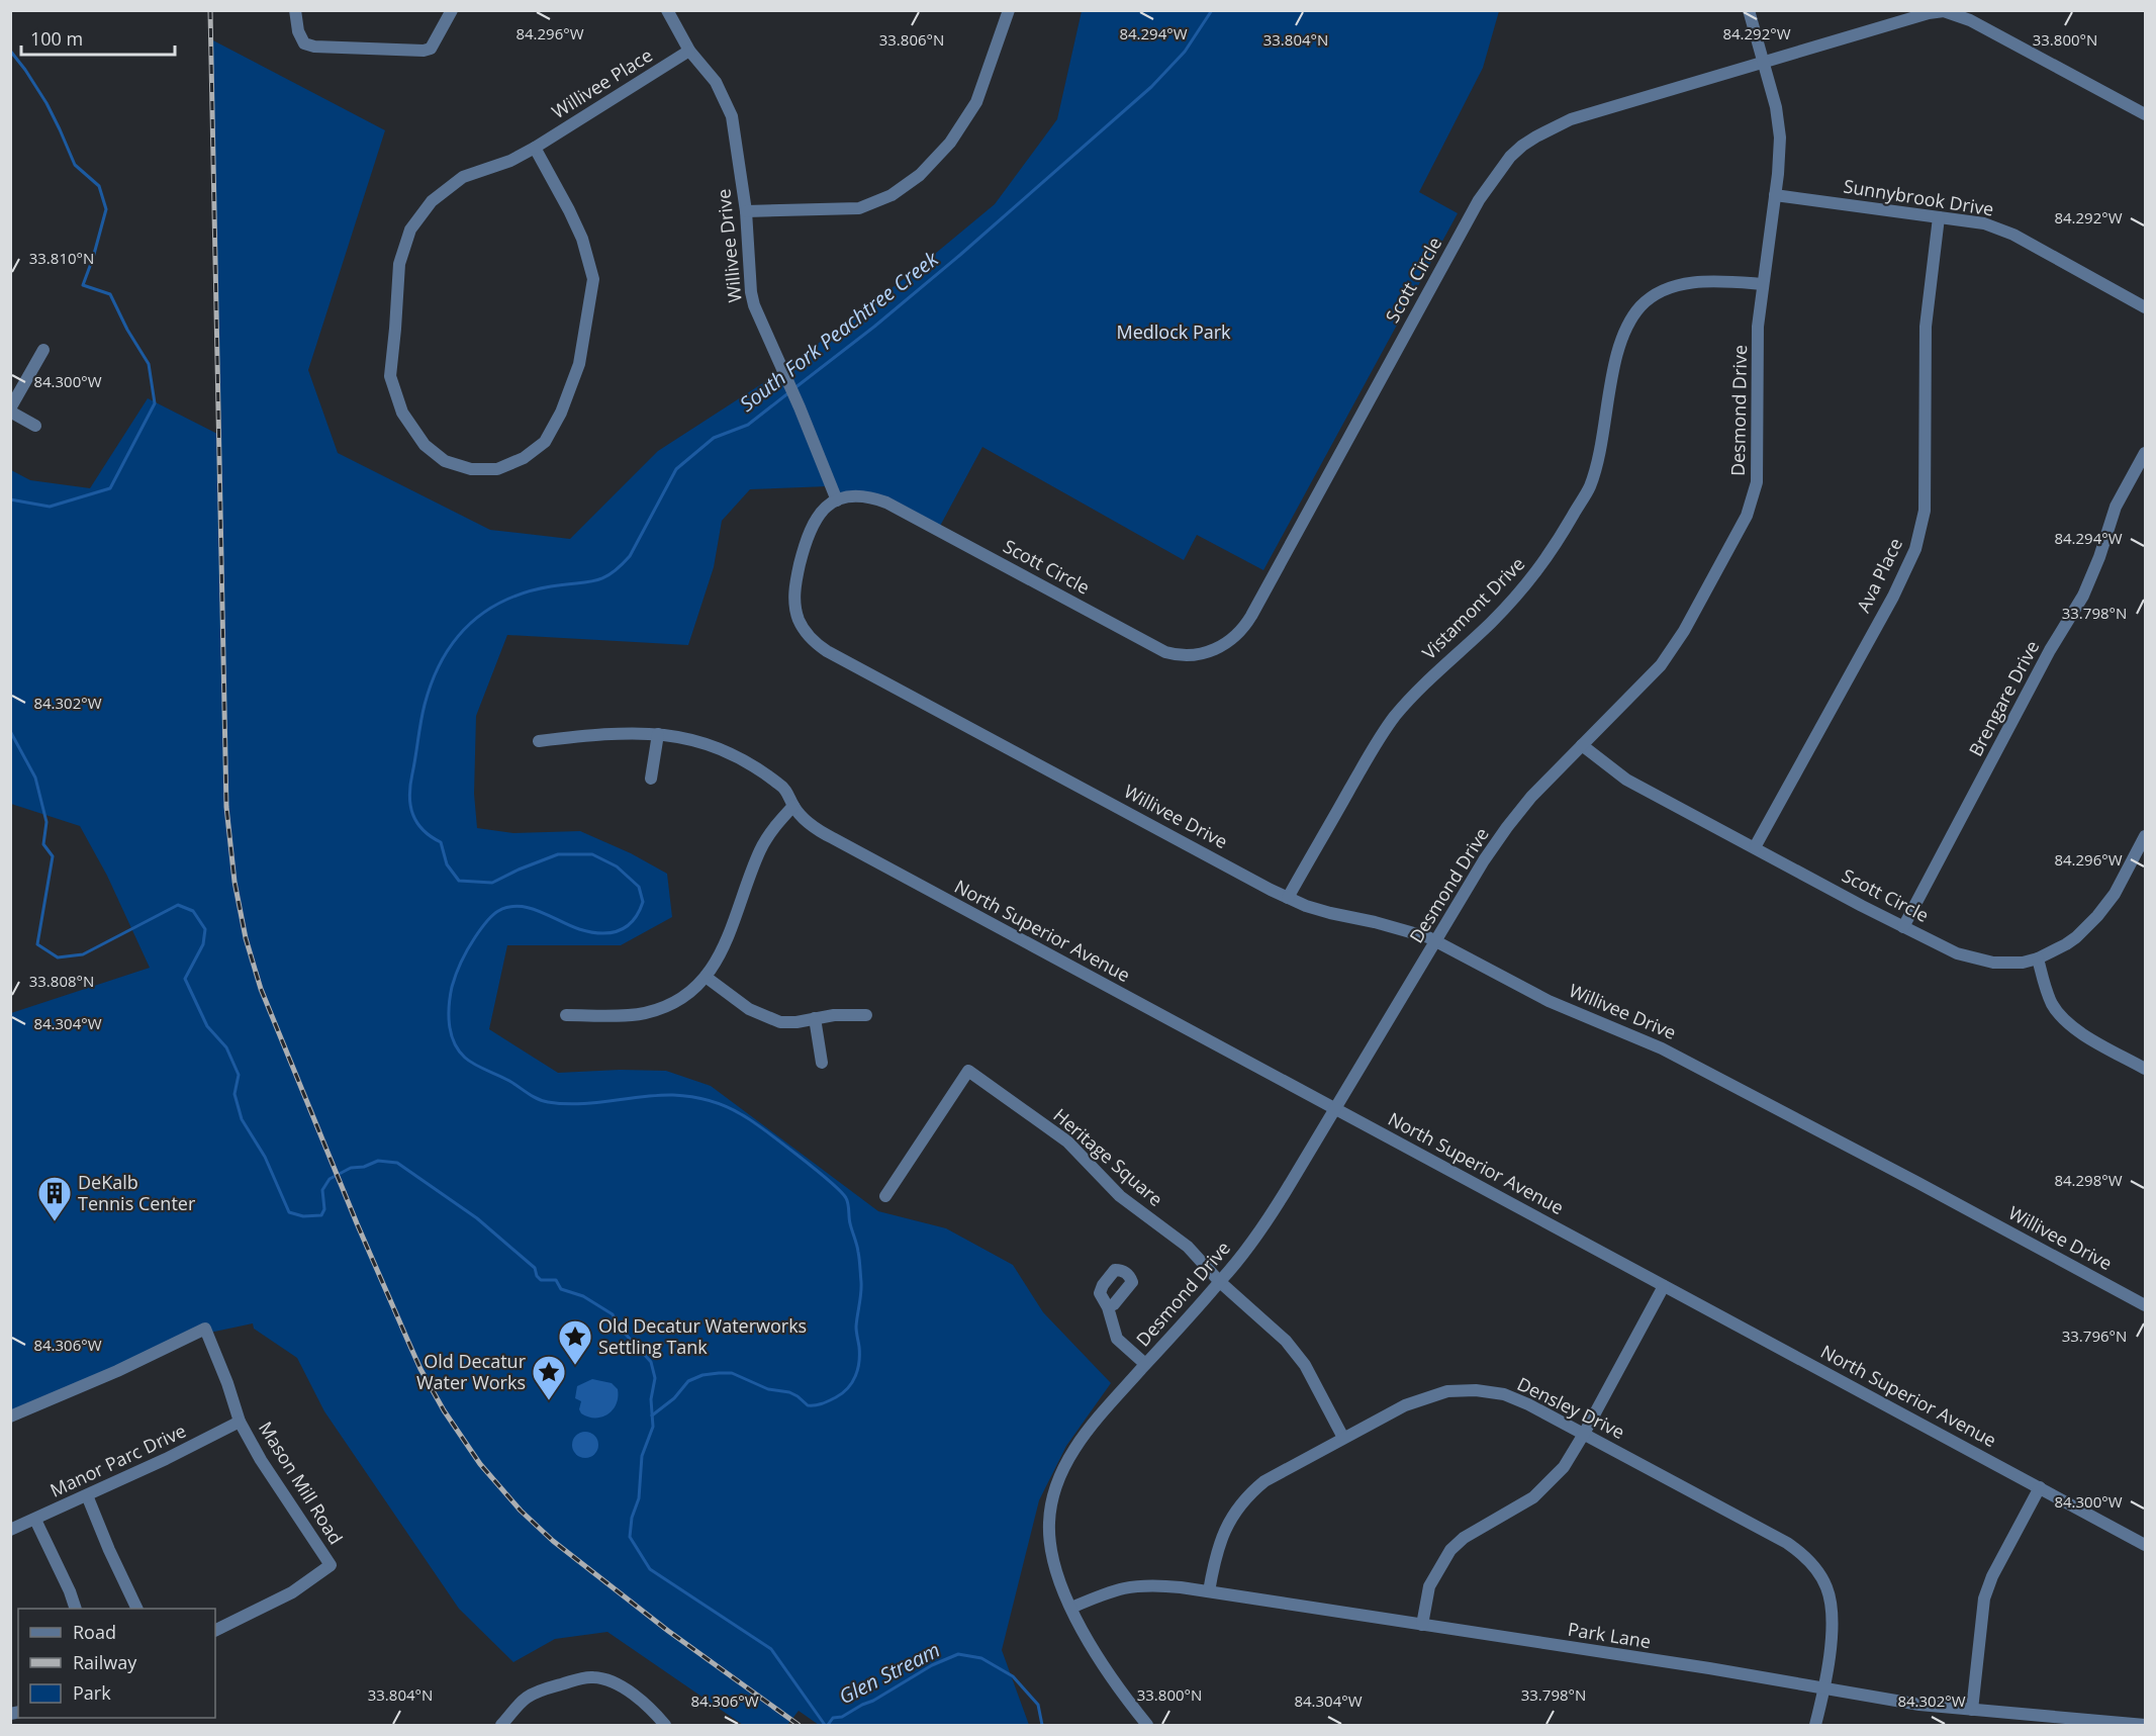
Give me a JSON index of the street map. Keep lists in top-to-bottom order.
{
  "streets": {
    "street": [
      "Willivee Place",
      "Sunnybrook Drive",
      "Willivee Drive",
      "Scott Circle",
      "Desmond Drive",
      "Ava Place",
      "Vistamont Drive",
      "Brengare Drive",
      "North Superior Avenue",
      "Heritage Square",
      "Densley Drive",
      "Manor Parc Drive",
      "Mason Mill Road",
      "Park Lane"
    ]
  },
  "crossings": [
    ["Willivee Place", "Willivee Drive"],
    ["Sunnybrook Drive", "Desmond Drive"],
    ["Sunnybrook Drive", "Ava Place"],
    ["Willivee Drive", "Scott Circle"],
    ["Willivee Drive", "Desmond Drive"],
    ["Willivee Drive", "Vistamont Drive"],
    ["Scott Circle", "Desmond Drive"],
    ["Scott Circle", "Ava Place"],
    ["Scott Circle", "Brengare Drive"],
    ["Desmond Drive", "Vistamont Drive"],
    ["Desmond Drive", "North Superior Avenue"],
    ["Desmond Drive", "Heritage Square"],
    ["Desmond Drive", "Park Lane"],
    ["Densley Drive", "Park Lane"],
    ["Manor Parc Drive", "Mason Mill Road"]
  ],
  "water": ["South Fork Peachtree Creek", "Glen Stream"],
  "parks": ["Medlock Park"],
  "places": {
    "building": ["DeKalb Tennis Center"],
    "place": ["Old Decatur Waterworks Settling Tank", "Old Decatur Water Works"]
  },
  "legend": ["Road", "Railway", "Park"],
  "scale_bar": "100 m",
  "coordinates": [
    "84.296°W",
    "84.294°W",
    "84.292°W",
    "33.806°N",
    "33.804°N",
    "33.800°N",
    "33.810°N",
    "84.300°W",
    "33.798°N",
    "84.302°W",
    "33.808°N",
    "84.304°W",
    "84.298°W",
    "33.796°N",
    "84.306°W"
  ]
}
